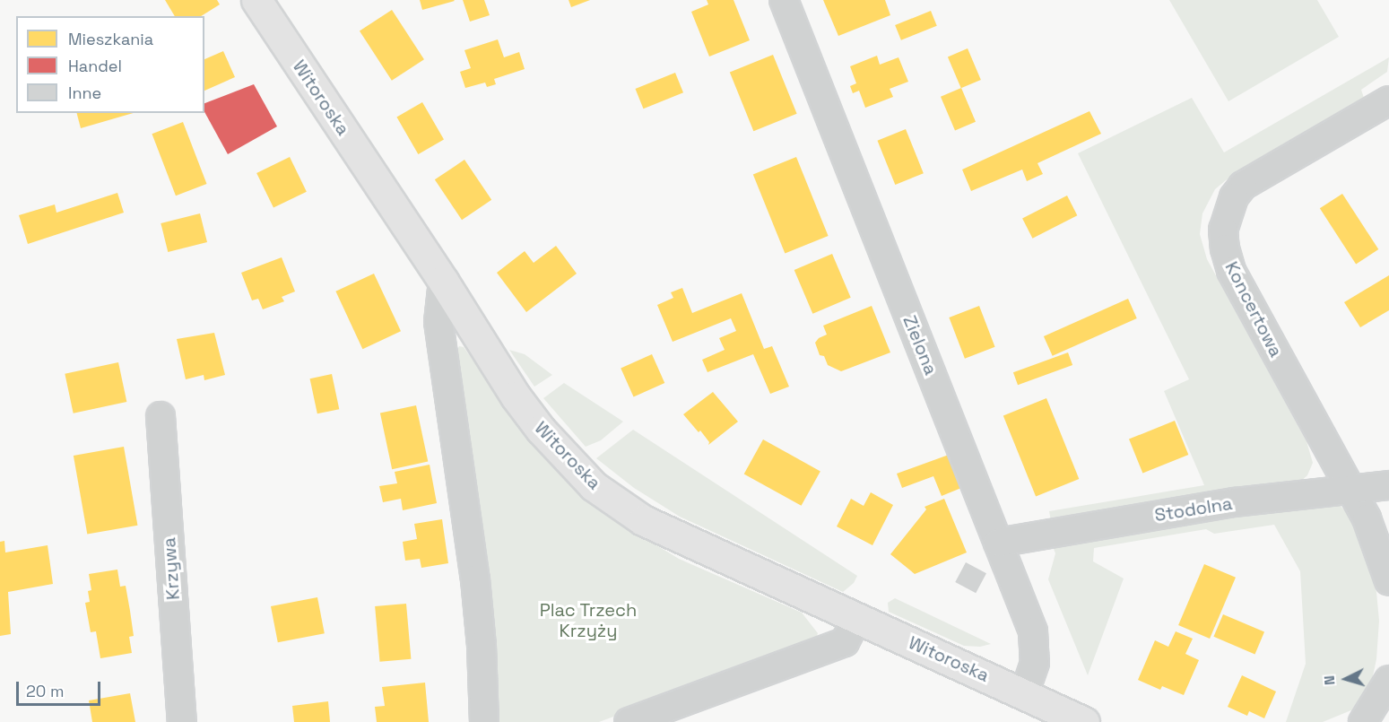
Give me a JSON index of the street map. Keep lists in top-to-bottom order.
{
  "streets": {
    "main road": ["Witoroska"],
    "street": [
      "Koncertowa",
      "Zielona",
      "Stodolna",
      "Krzywa"
    ]
  },
  "crossings": [
    ["Witoroska", "Zielona"],
    ["Koncertowa", "Stodolna"],
    ["Zielona", "Stodolna"]
  ],
  "parks": ["Plac Trzech Krzyży"],
  "legend": ["Mieszkania", "Handel", "Inne"],
  "scale_bar": "20 m",
  "north": "left"
}
